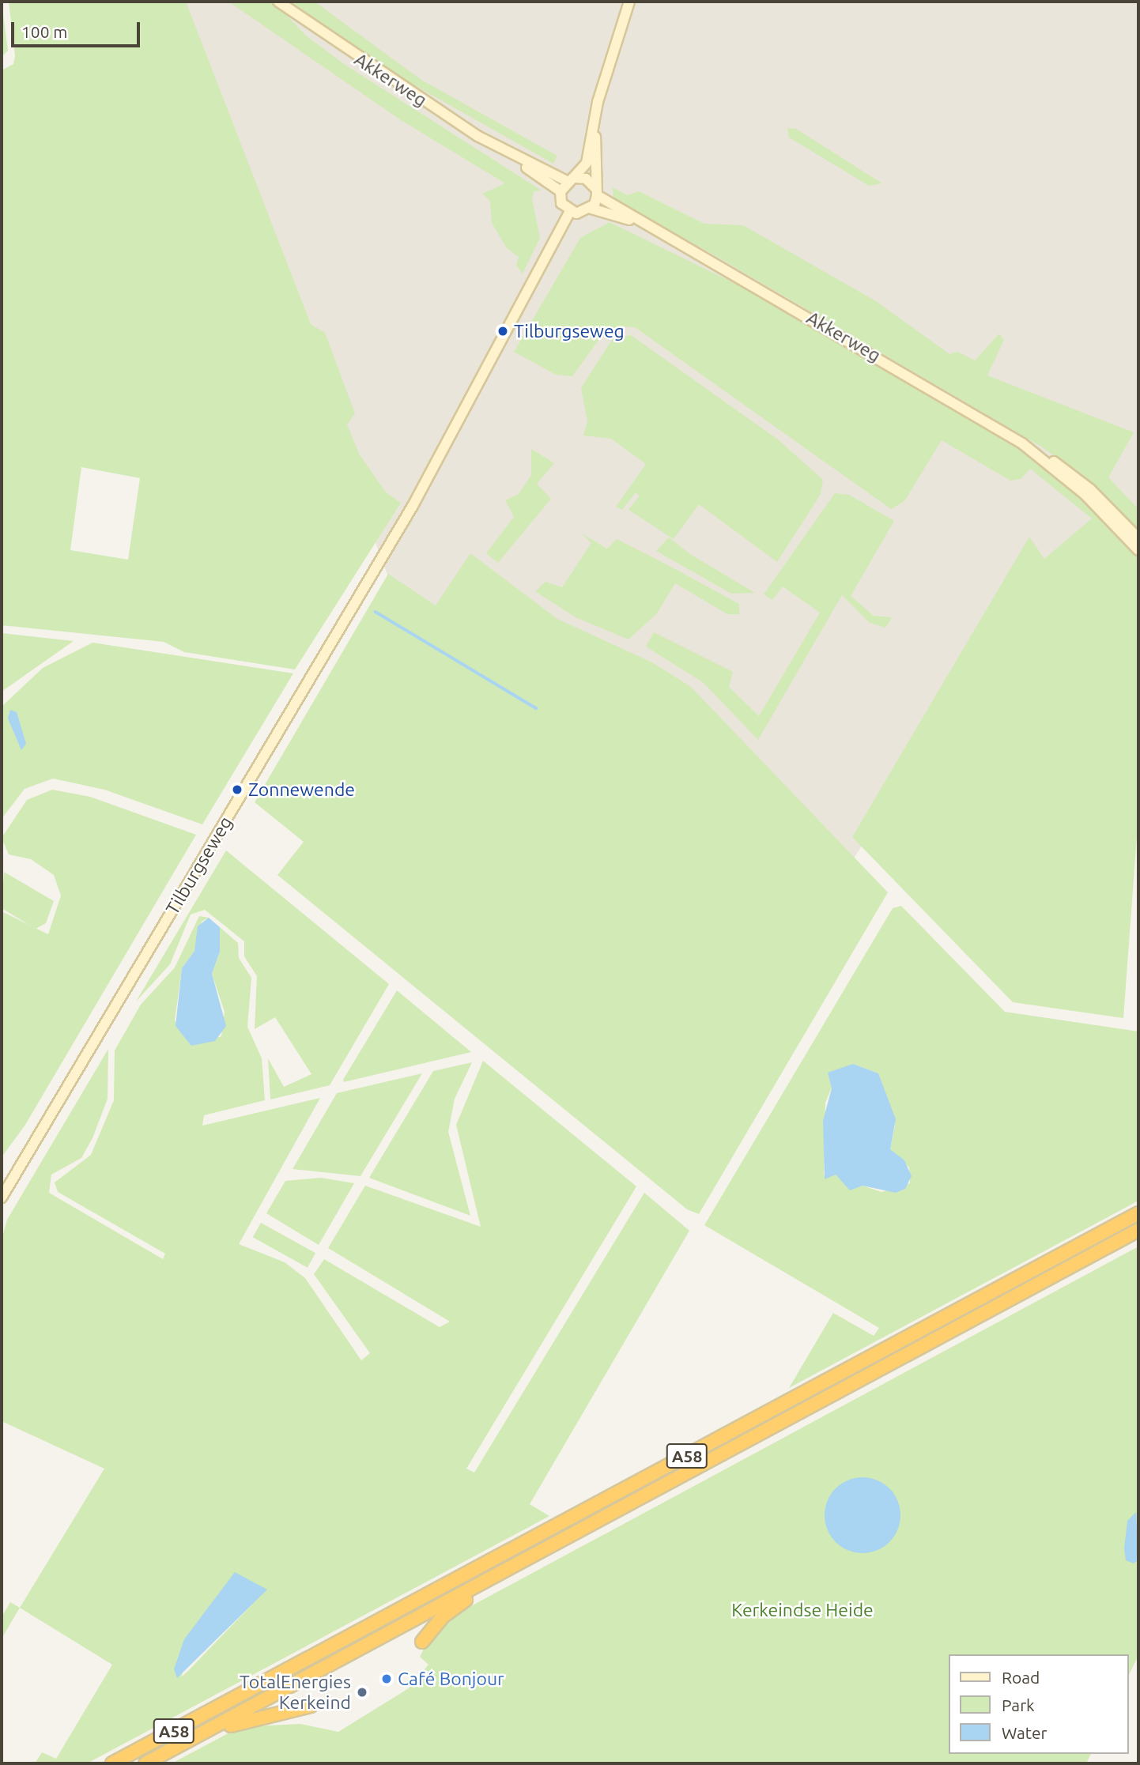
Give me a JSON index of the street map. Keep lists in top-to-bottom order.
{
  "streets": {
    "highway": ["A58"],
    "main road": ["Akkerweg", "Tilburgseweg"]
  },
  "crossings": [
    ["Akkerweg", "Tilburgseweg"]
  ],
  "parks": ["Kerkeindse Heide"],
  "places": [
    "Tilburgseweg",
    "Zonnewende",
    "Café Bonjour",
    "TotalEnergies Kerkeind"
  ],
  "legend": ["Road", "Park", "Water"],
  "scale_bar": "100 m"
}
